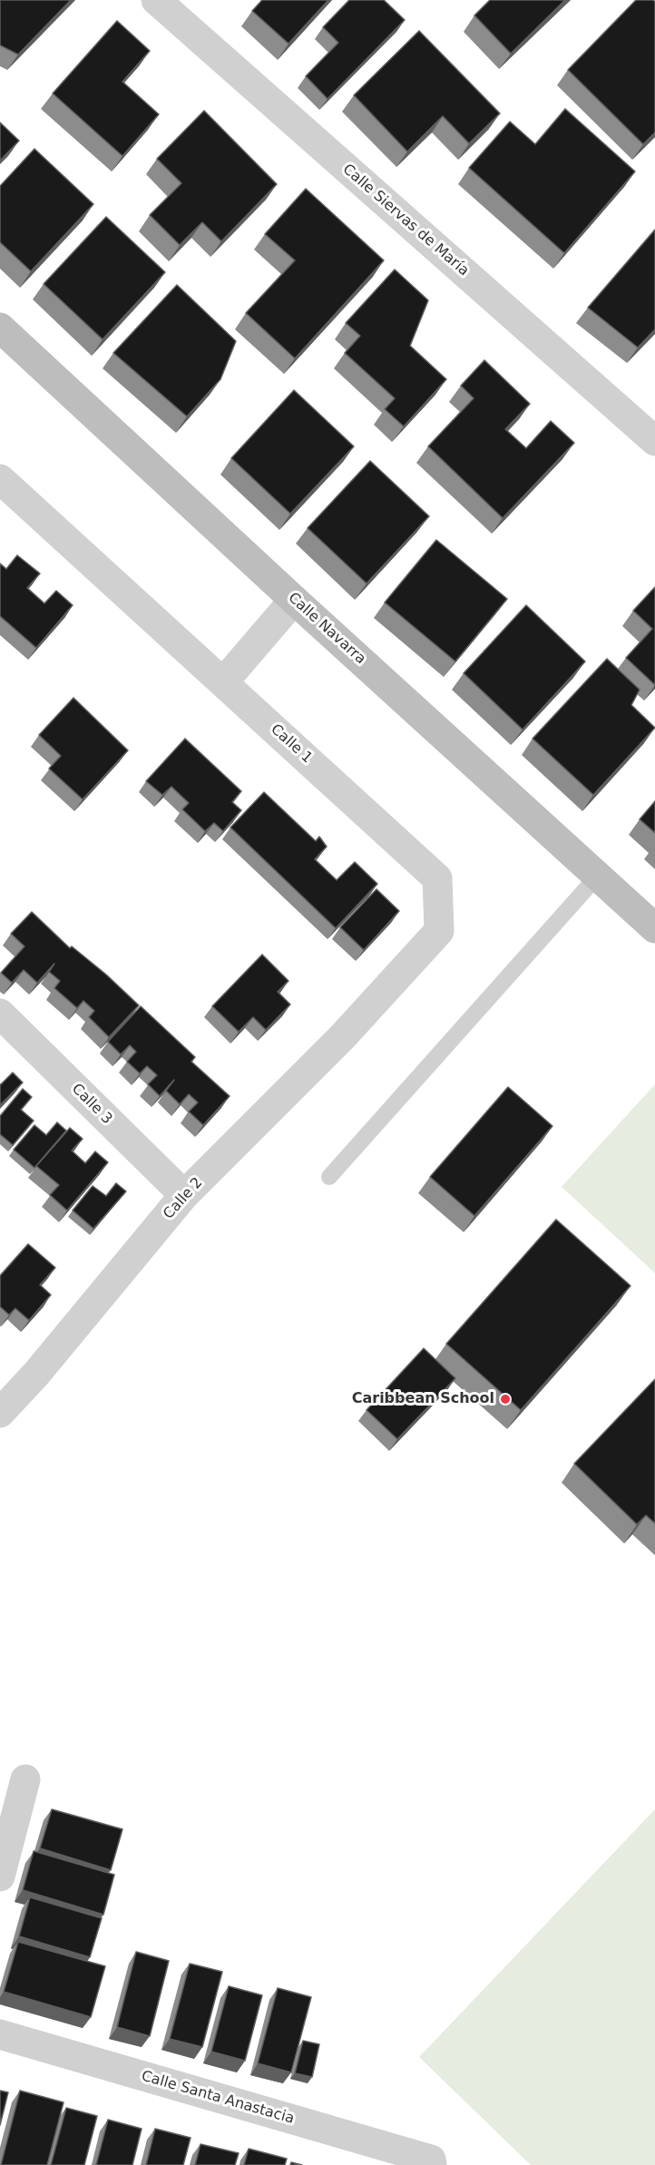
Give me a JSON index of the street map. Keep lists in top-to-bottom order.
{
  "streets": {
    "street": [
      "Calle Siervas de María",
      "Calle Navarra",
      "Calle 1",
      "Calle 3",
      "Calle 2",
      "Calle Santa Anastacia"
    ]
  },
  "crossings": [
    ["Calle 1", "Calle 2"],
    ["Calle 3", "Calle 2"]
  ],
  "places": ["Caribbean School"]
}
